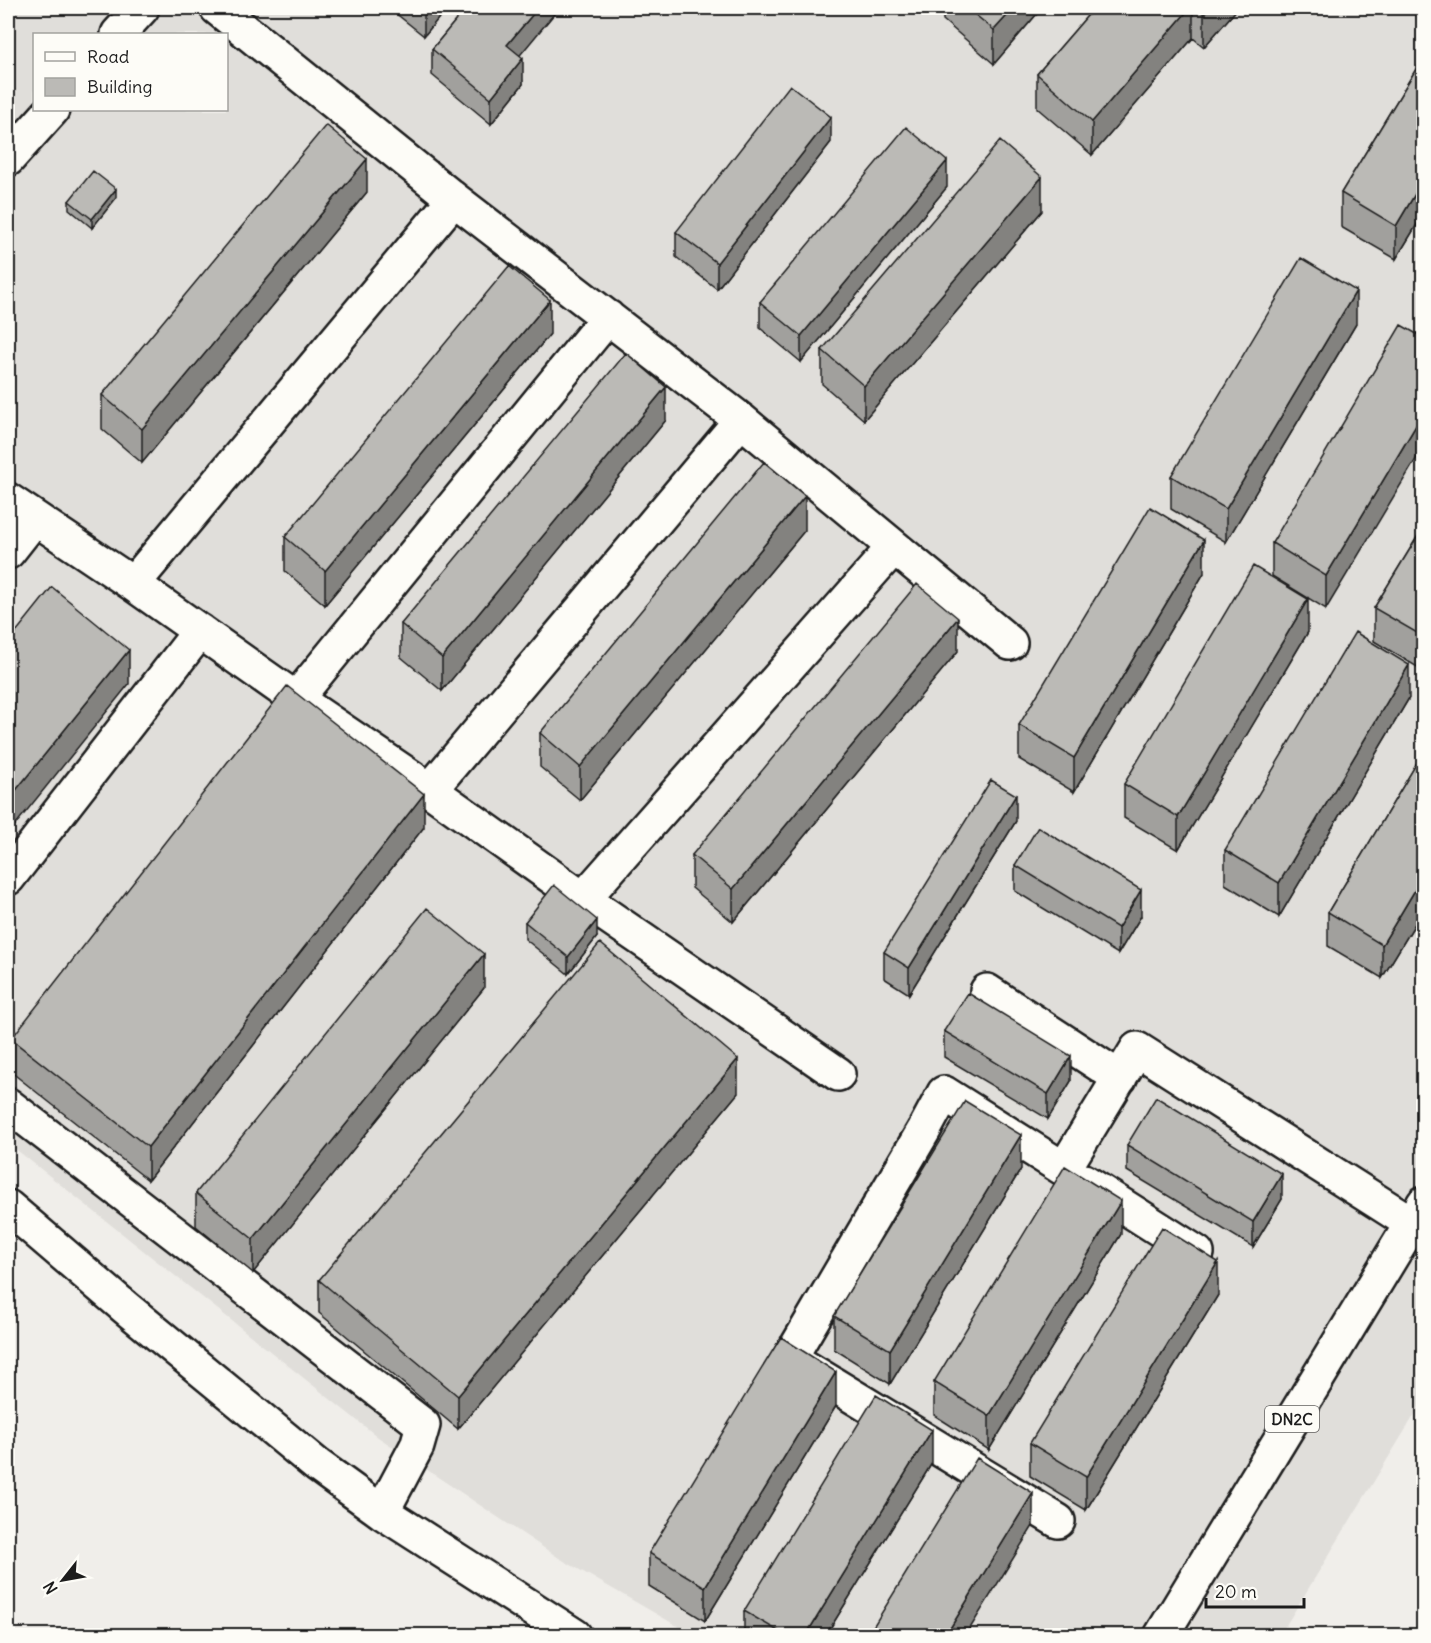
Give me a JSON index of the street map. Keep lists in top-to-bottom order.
{
  "streets": {
    "main road": ["DN2C"]
  },
  "legend": ["Road", "Building"],
  "scale_bar": "20 m",
  "north": "bottom left"
}
